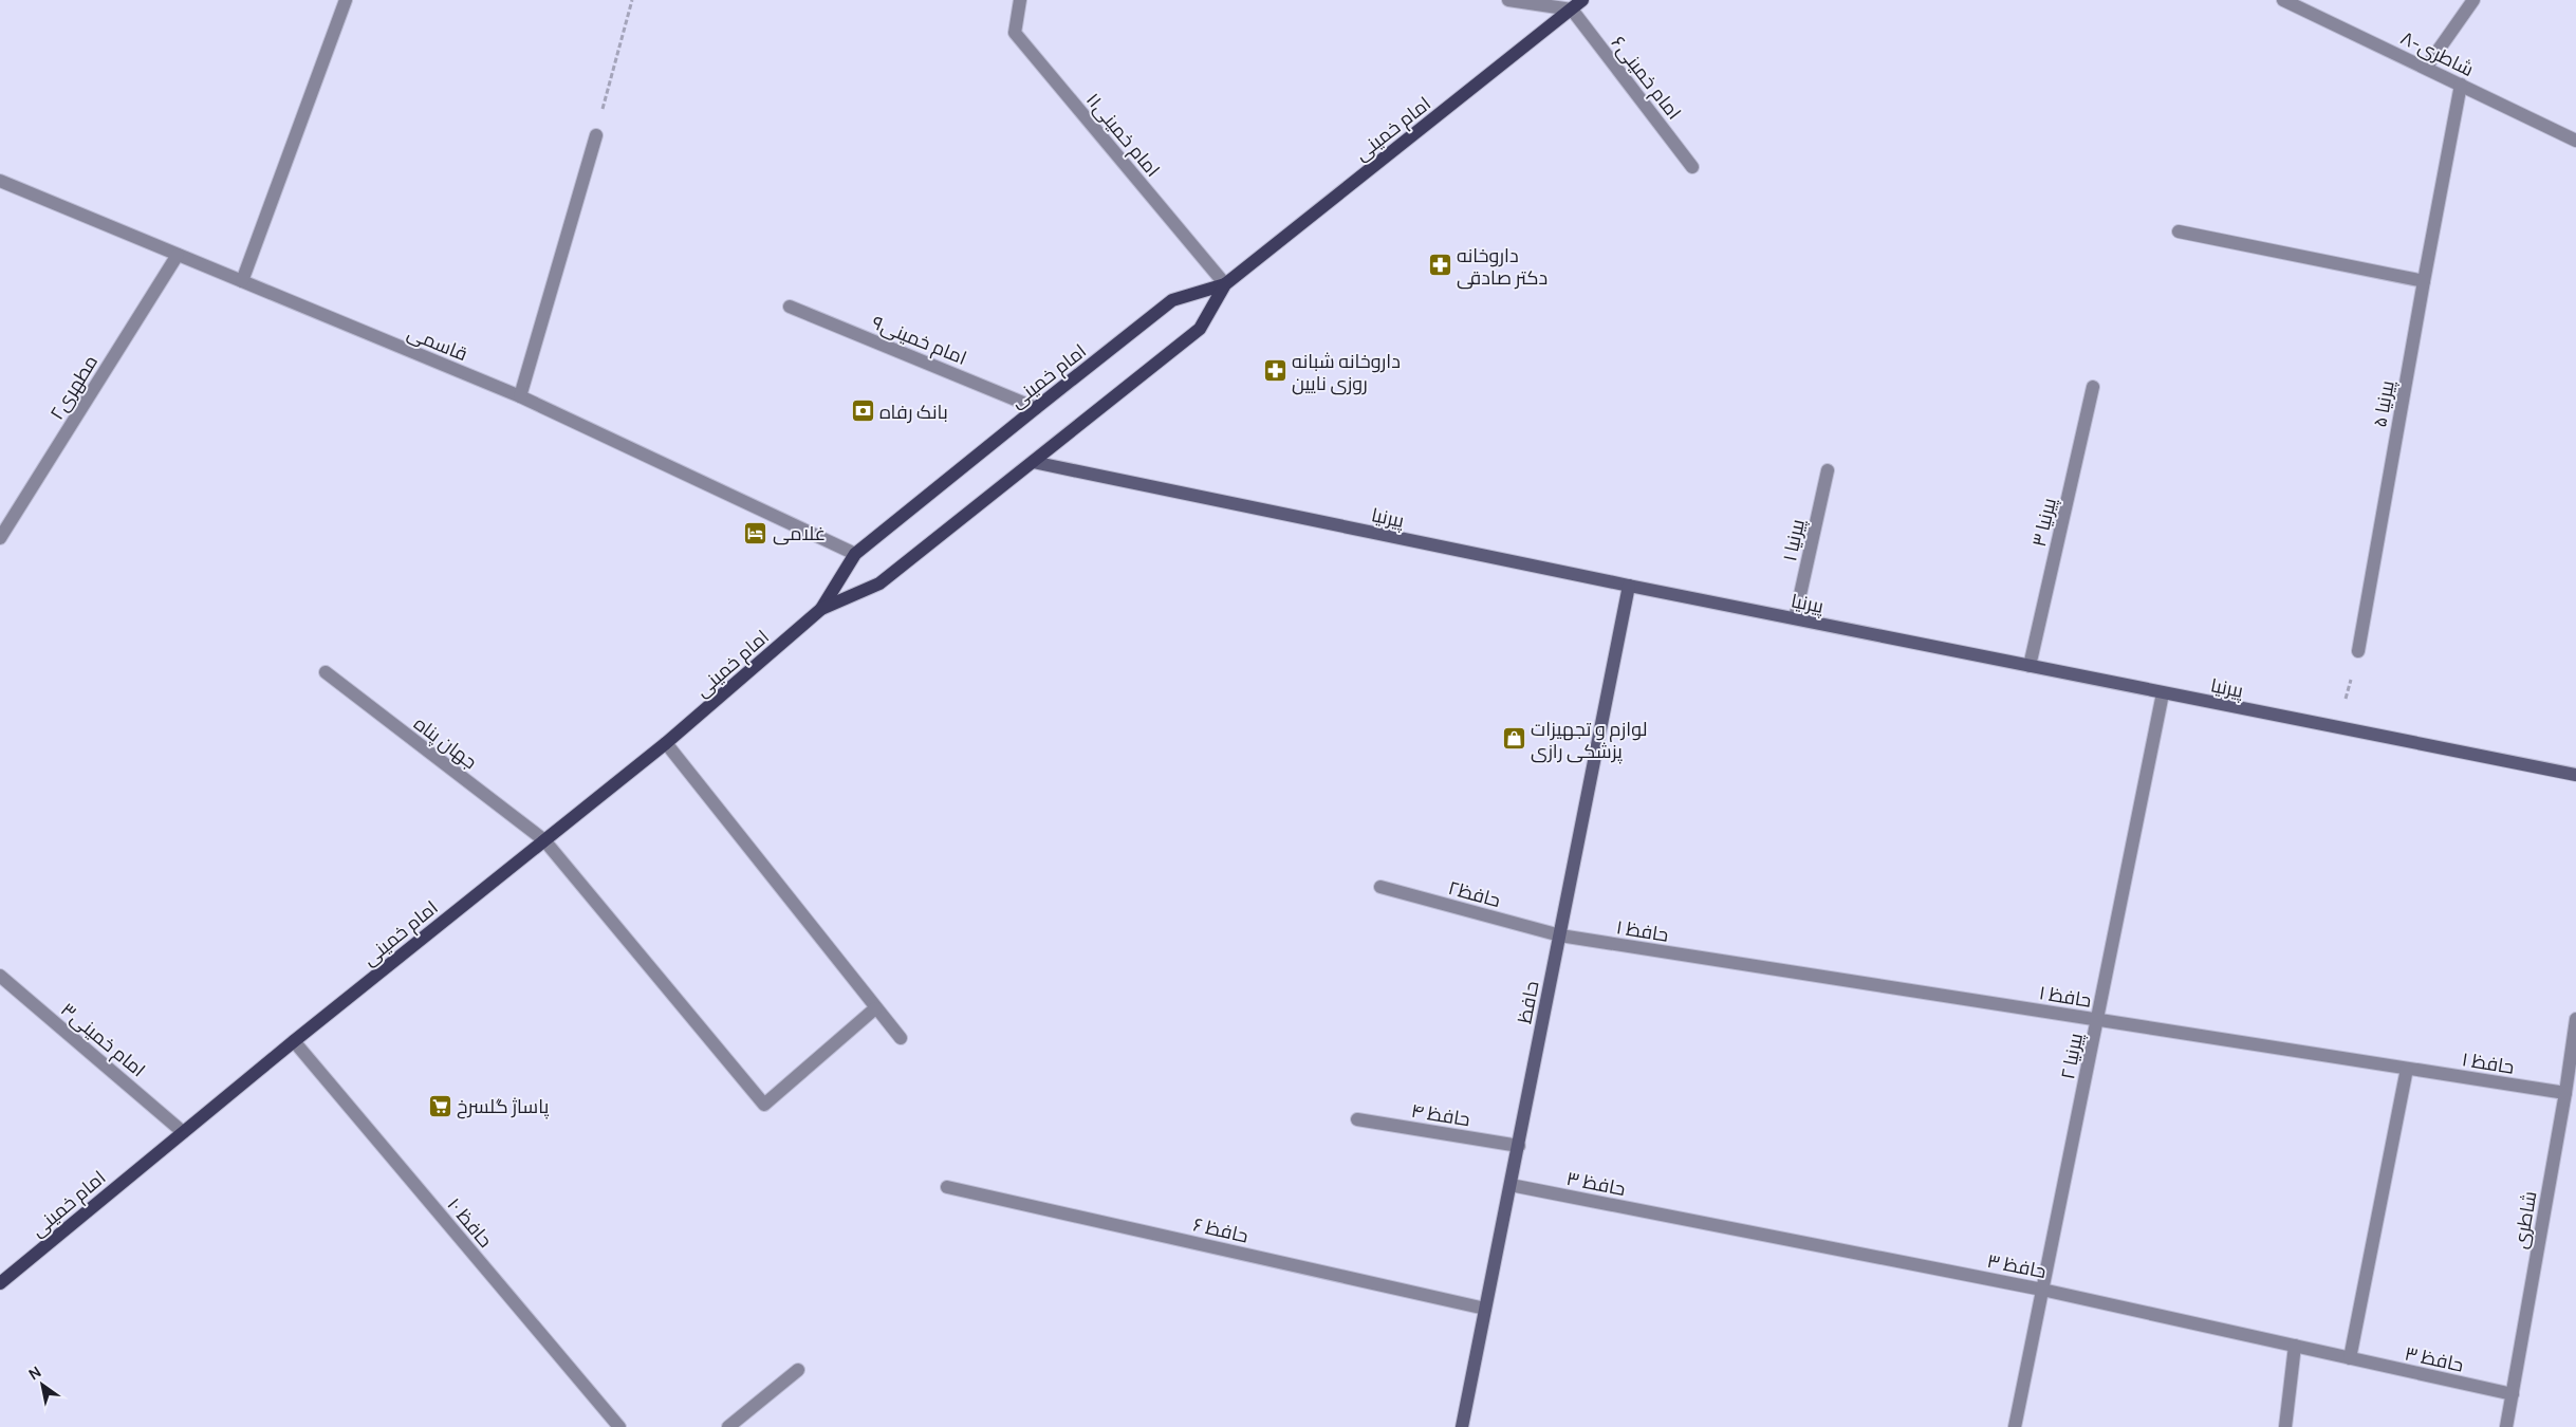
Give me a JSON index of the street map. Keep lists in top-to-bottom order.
{
  "streets": {
    "main road": ["امام خمینی", "پیرنیا", "حافظ"],
    "street": [
      "۸-شاطری",
      "امام خمینی۶",
      "امام خمینی۱۱",
      "امام خمینی۹",
      "قاسمی",
      "مطهری۲",
      "پیرنیا ۵",
      "پیرنیا ۳",
      "پیرنیا ۱",
      "جهان پناه",
      "حافظ۲",
      "حافظ ۱",
      "امام خمینی۳",
      "پیرنیا ۲",
      "حافظ ۴",
      "حافظ ۳",
      "شاطری",
      "حافظ ۱۰",
      "حافظ ۶"
    ]
  },
  "crossings": [
    ["۸-شاطری", "پیرنیا ۵"],
    ["امام خمینی۶", "امام خمینی"],
    ["امام خمینی", "امام خمینی۱۱"],
    ["امام خمینی", "امام خمینی۹"],
    ["امام خمینی", "قاسمی"],
    ["امام خمینی", "پیرنیا"],
    ["امام خمینی", "جهان پناه"],
    ["امام خمینی", "امام خمینی۳"],
    ["امام خمینی", "حافظ ۱۰"],
    ["قاسمی", "مطهری۲"],
    ["پیرنیا", "پیرنیا ۳"],
    ["پیرنیا", "پیرنیا ۱"],
    ["پیرنیا", "حافظ"],
    ["پیرنیا", "پیرنیا ۲"],
    ["حافظ۲", "حافظ ۱"],
    ["حافظ۲", "حافظ"],
    ["حافظ ۱", "حافظ"],
    ["حافظ ۱", "پیرنیا ۲"],
    ["حافظ ۱", "شاطری"],
    ["حافظ", "حافظ ۴"],
    ["حافظ", "حافظ ۳"],
    ["حافظ", "حافظ ۶"],
    ["پیرنیا ۲", "حافظ ۳"],
    ["حافظ ۳", "شاطری"]
  ],
  "places": {
    "pharmacy": ["داروخانه دکتر صادقی", "داروخانه شبانه روزی نایین"],
    "bank": ["بانک رفاه"],
    "hotel": ["غلامی"],
    "shop": ["لوازم و تجهیزات پزشکی رازی"],
    "supermarket": ["پاساژ گلسرخ"]
  },
  "north": "top left"
}
